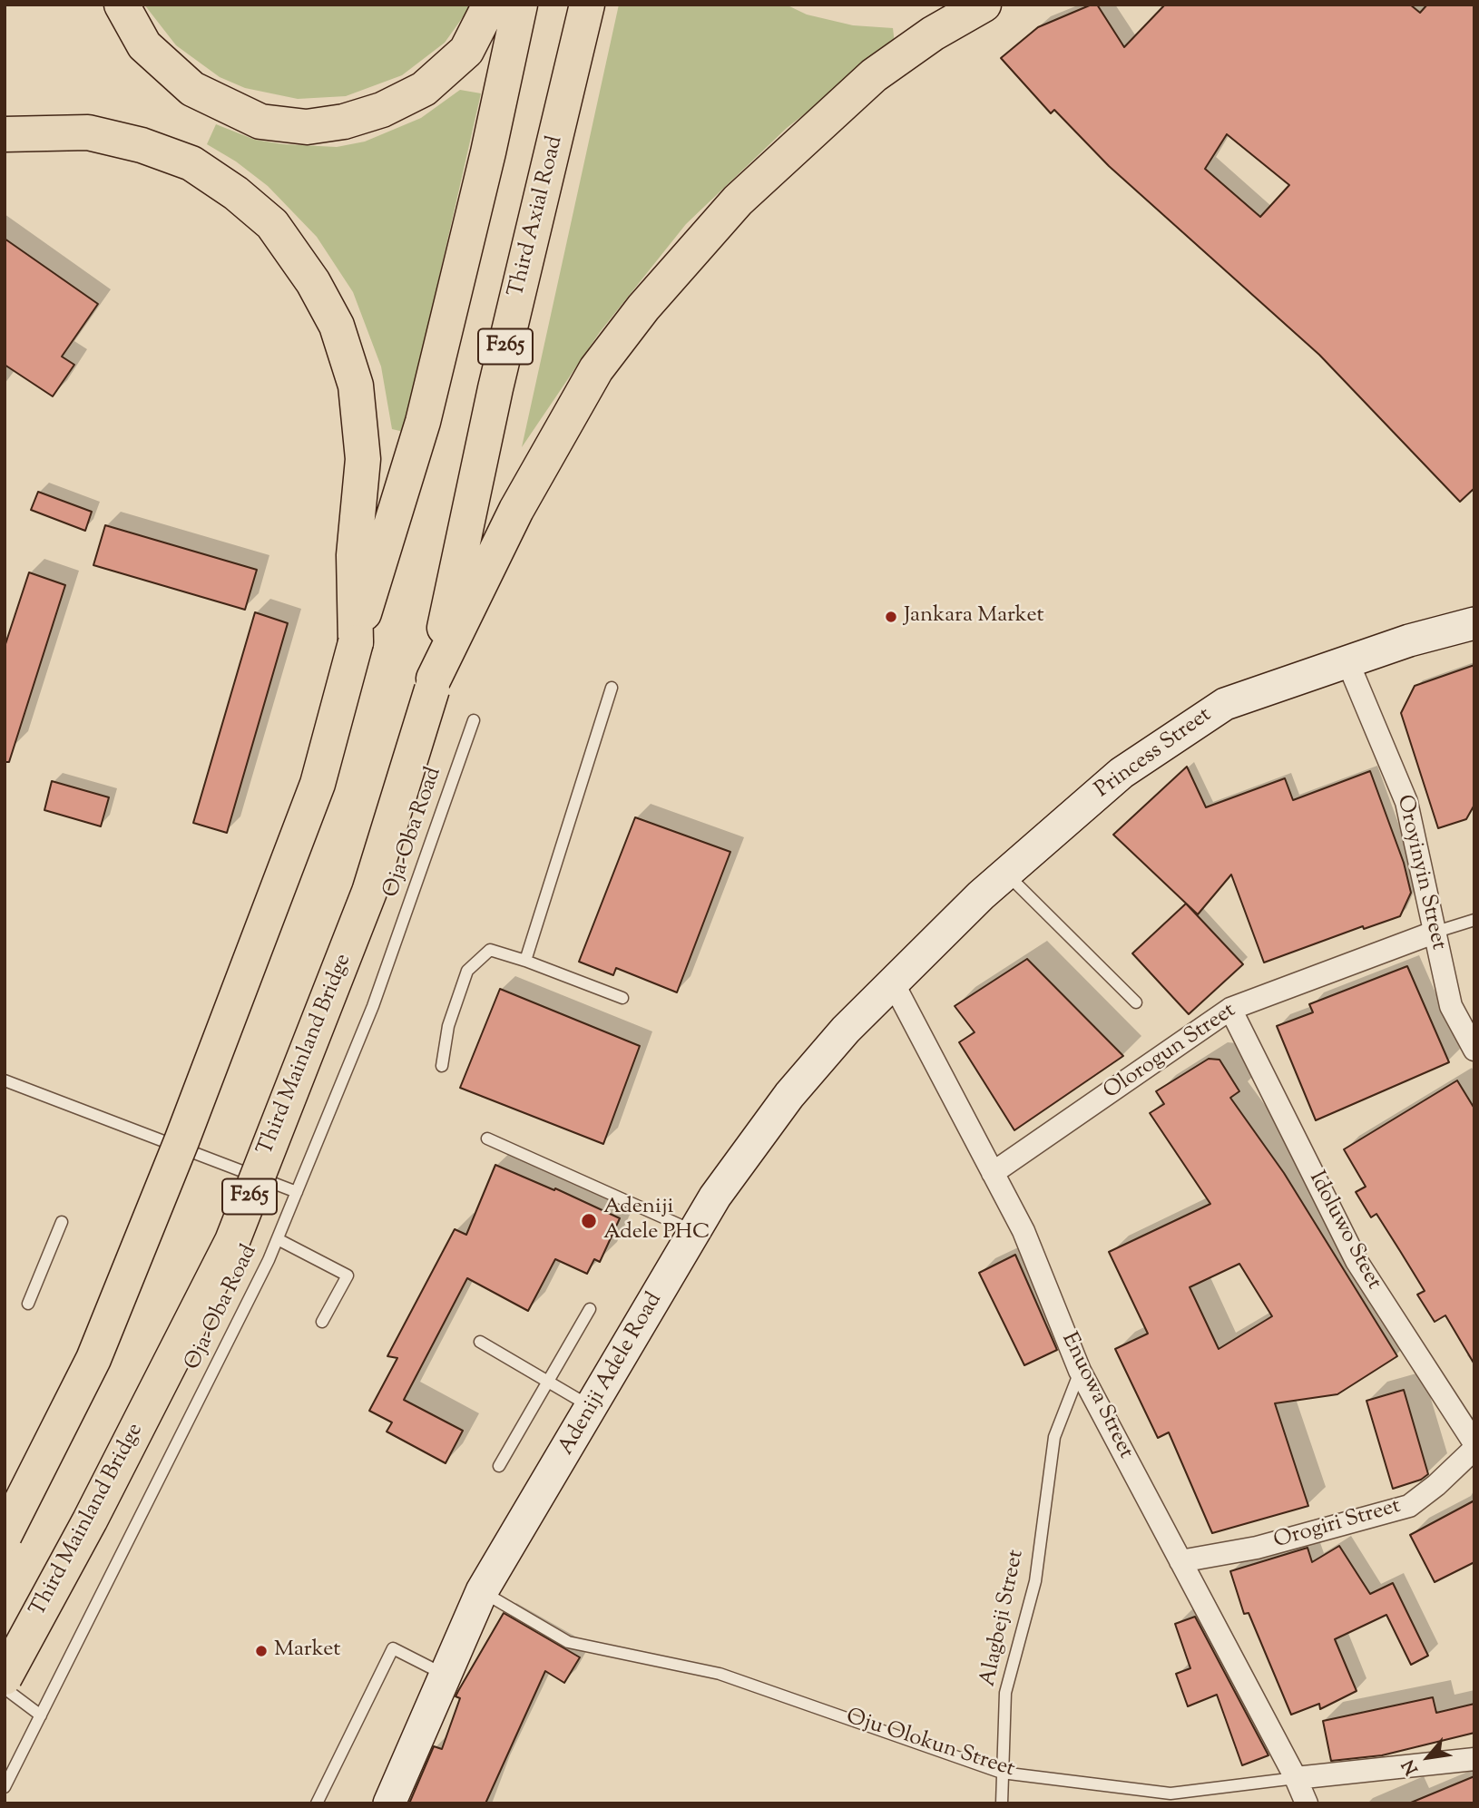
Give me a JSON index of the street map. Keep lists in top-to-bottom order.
{
  "streets": {
    "highway": ["Third Axial Road", "F265", "Third Mainland Bridge"],
    "street": [
      "Princess Street",
      "Oroyinyin Street",
      "Olorogun Street",
      "Idoluwo Steet",
      "Adeniji Adele Road",
      "Enuowa Street",
      "Orogiri Street",
      "Oju Olokun Street"
    ],
    "lane": ["Oja-Oba Road", "Alagbeji Street"]
  },
  "crossings": [
    ["Third Axial Road", "Third Mainland Bridge"],
    ["Princess Street", "Oroyinyin Street"],
    ["Princess Street", "Adeniji Adele Road"],
    ["Princess Street", "Enuowa Street"],
    ["Oroyinyin Street", "Olorogun Street"],
    ["Olorogun Street", "Idoluwo Steet"],
    ["Olorogun Street", "Enuowa Street"],
    ["Adeniji Adele Road", "Enuowa Street"],
    ["Adeniji Adele Road", "Oju Olokun Street"],
    ["Enuowa Street", "Orogiri Street"],
    ["Enuowa Street", "Alagbeji Street"],
    ["Enuowa Street", "Oju Olokun Street"],
    ["Alagbeji Street", "Oju Olokun Street"]
  ],
  "places": ["Jankara Market", "Adeniji Adele PHC", "Market"],
  "north": "bottom left"
}
